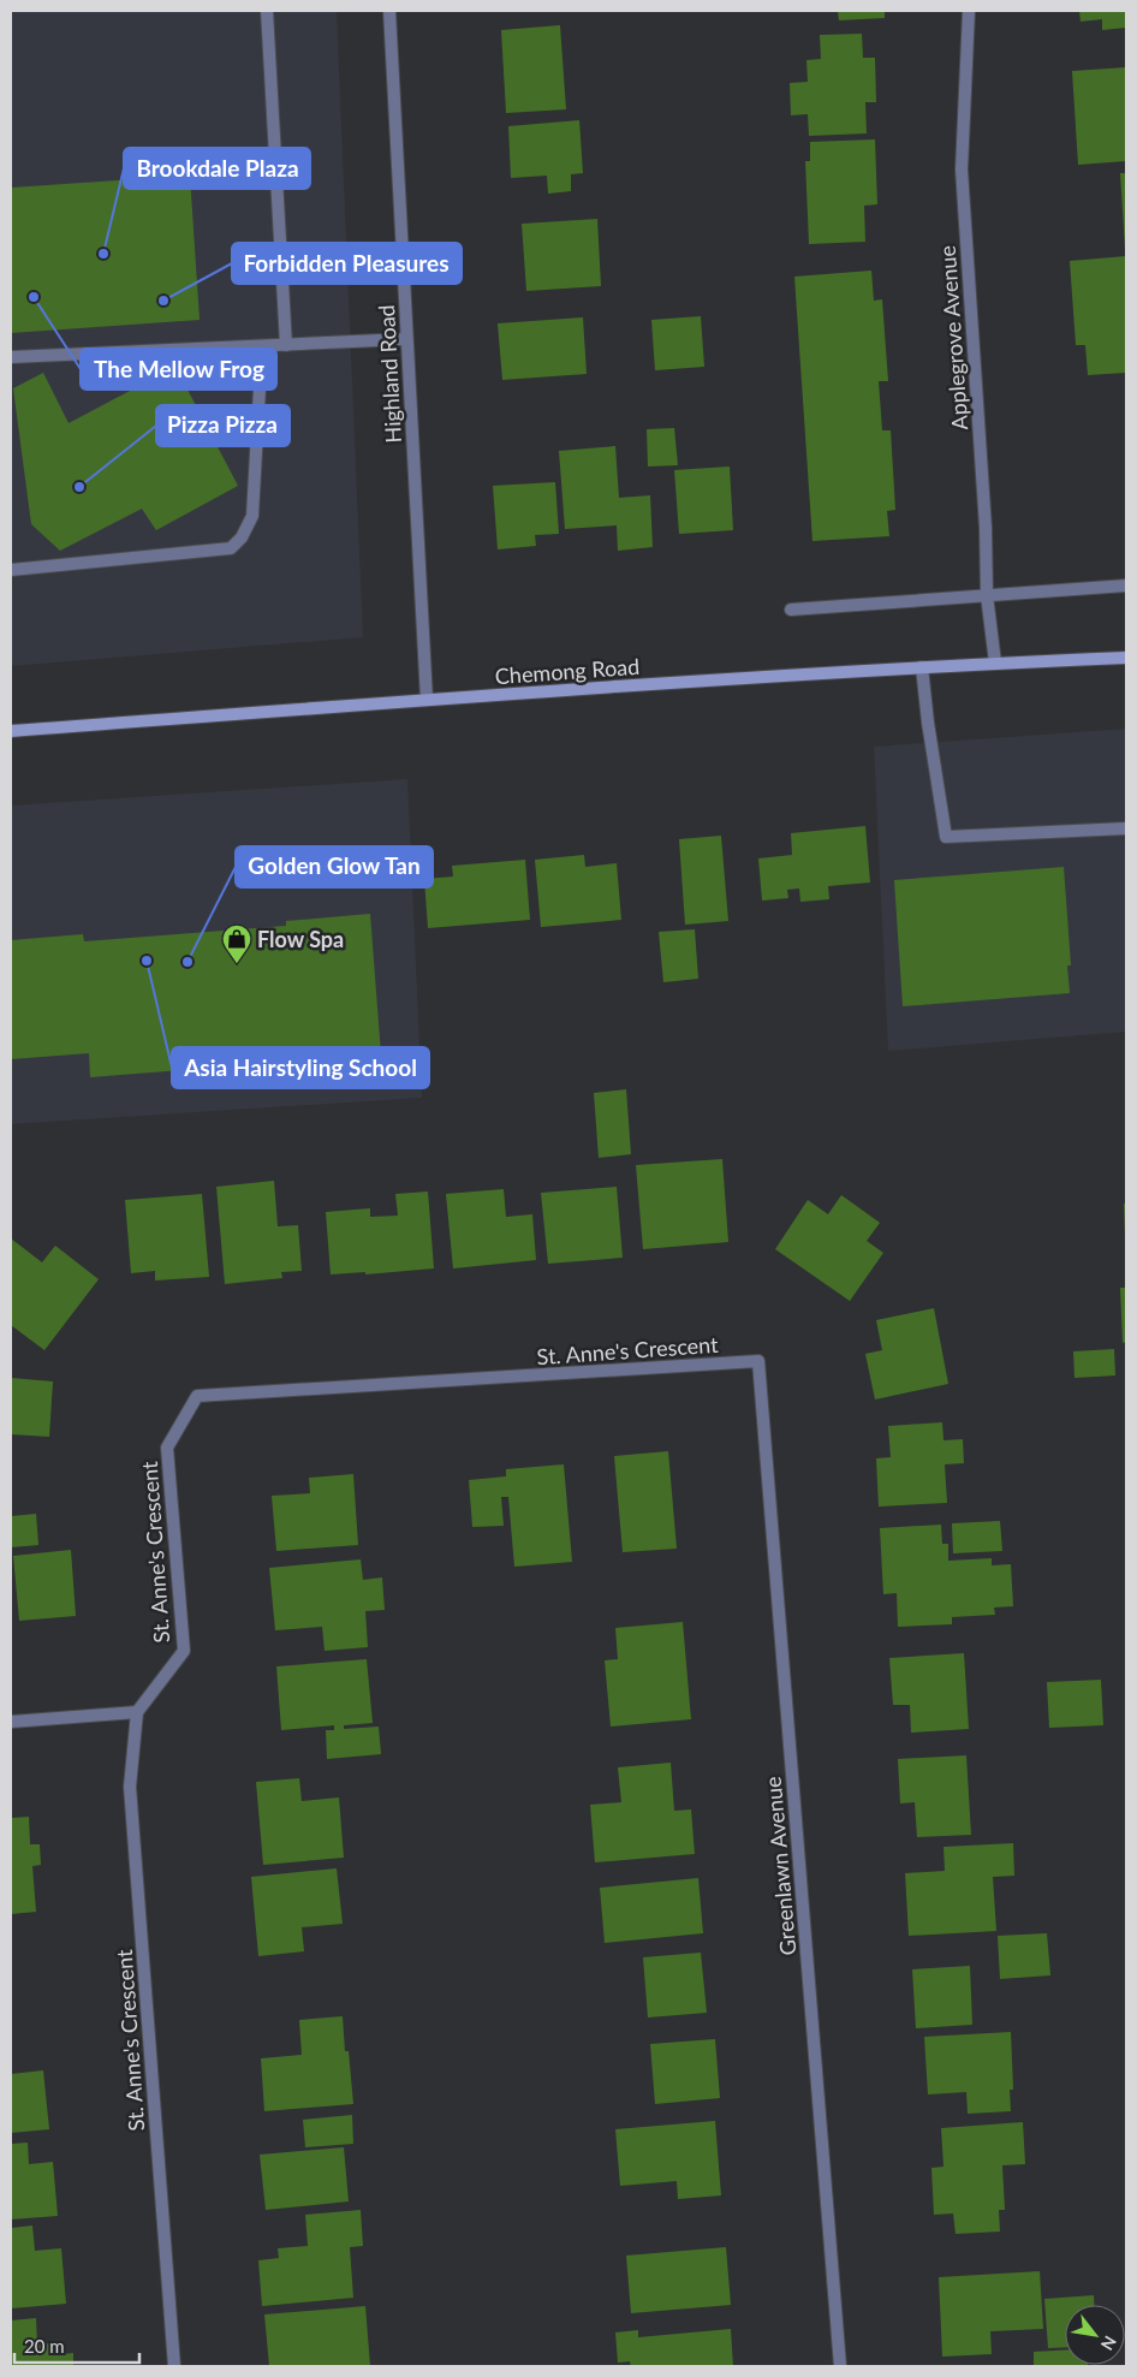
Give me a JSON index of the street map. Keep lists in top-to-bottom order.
{
  "streets": {
    "main road": ["Chemong Road"],
    "street": [
      "Applegrove Avenue",
      "Highland Road",
      "St. Anne's Crescent",
      "Greenlawn Avenue"
    ]
  },
  "crossings": [
    ["Applegrove Avenue", "Chemong Road"],
    ["Highland Road", "Chemong Road"],
    ["St. Anne's Crescent", "Greenlawn Avenue"]
  ],
  "places": {
    "other": [
      "Brookdale Plaza",
      "The Mellow Frog",
      "Forbidden Pleasures",
      "Pizza Pizza",
      "Asia Hairstyling School",
      "Golden Glow Tan"
    ],
    "shop": ["Flow Spa"]
  },
  "scale_bar": "20 m",
  "north": "bottom right"
}
